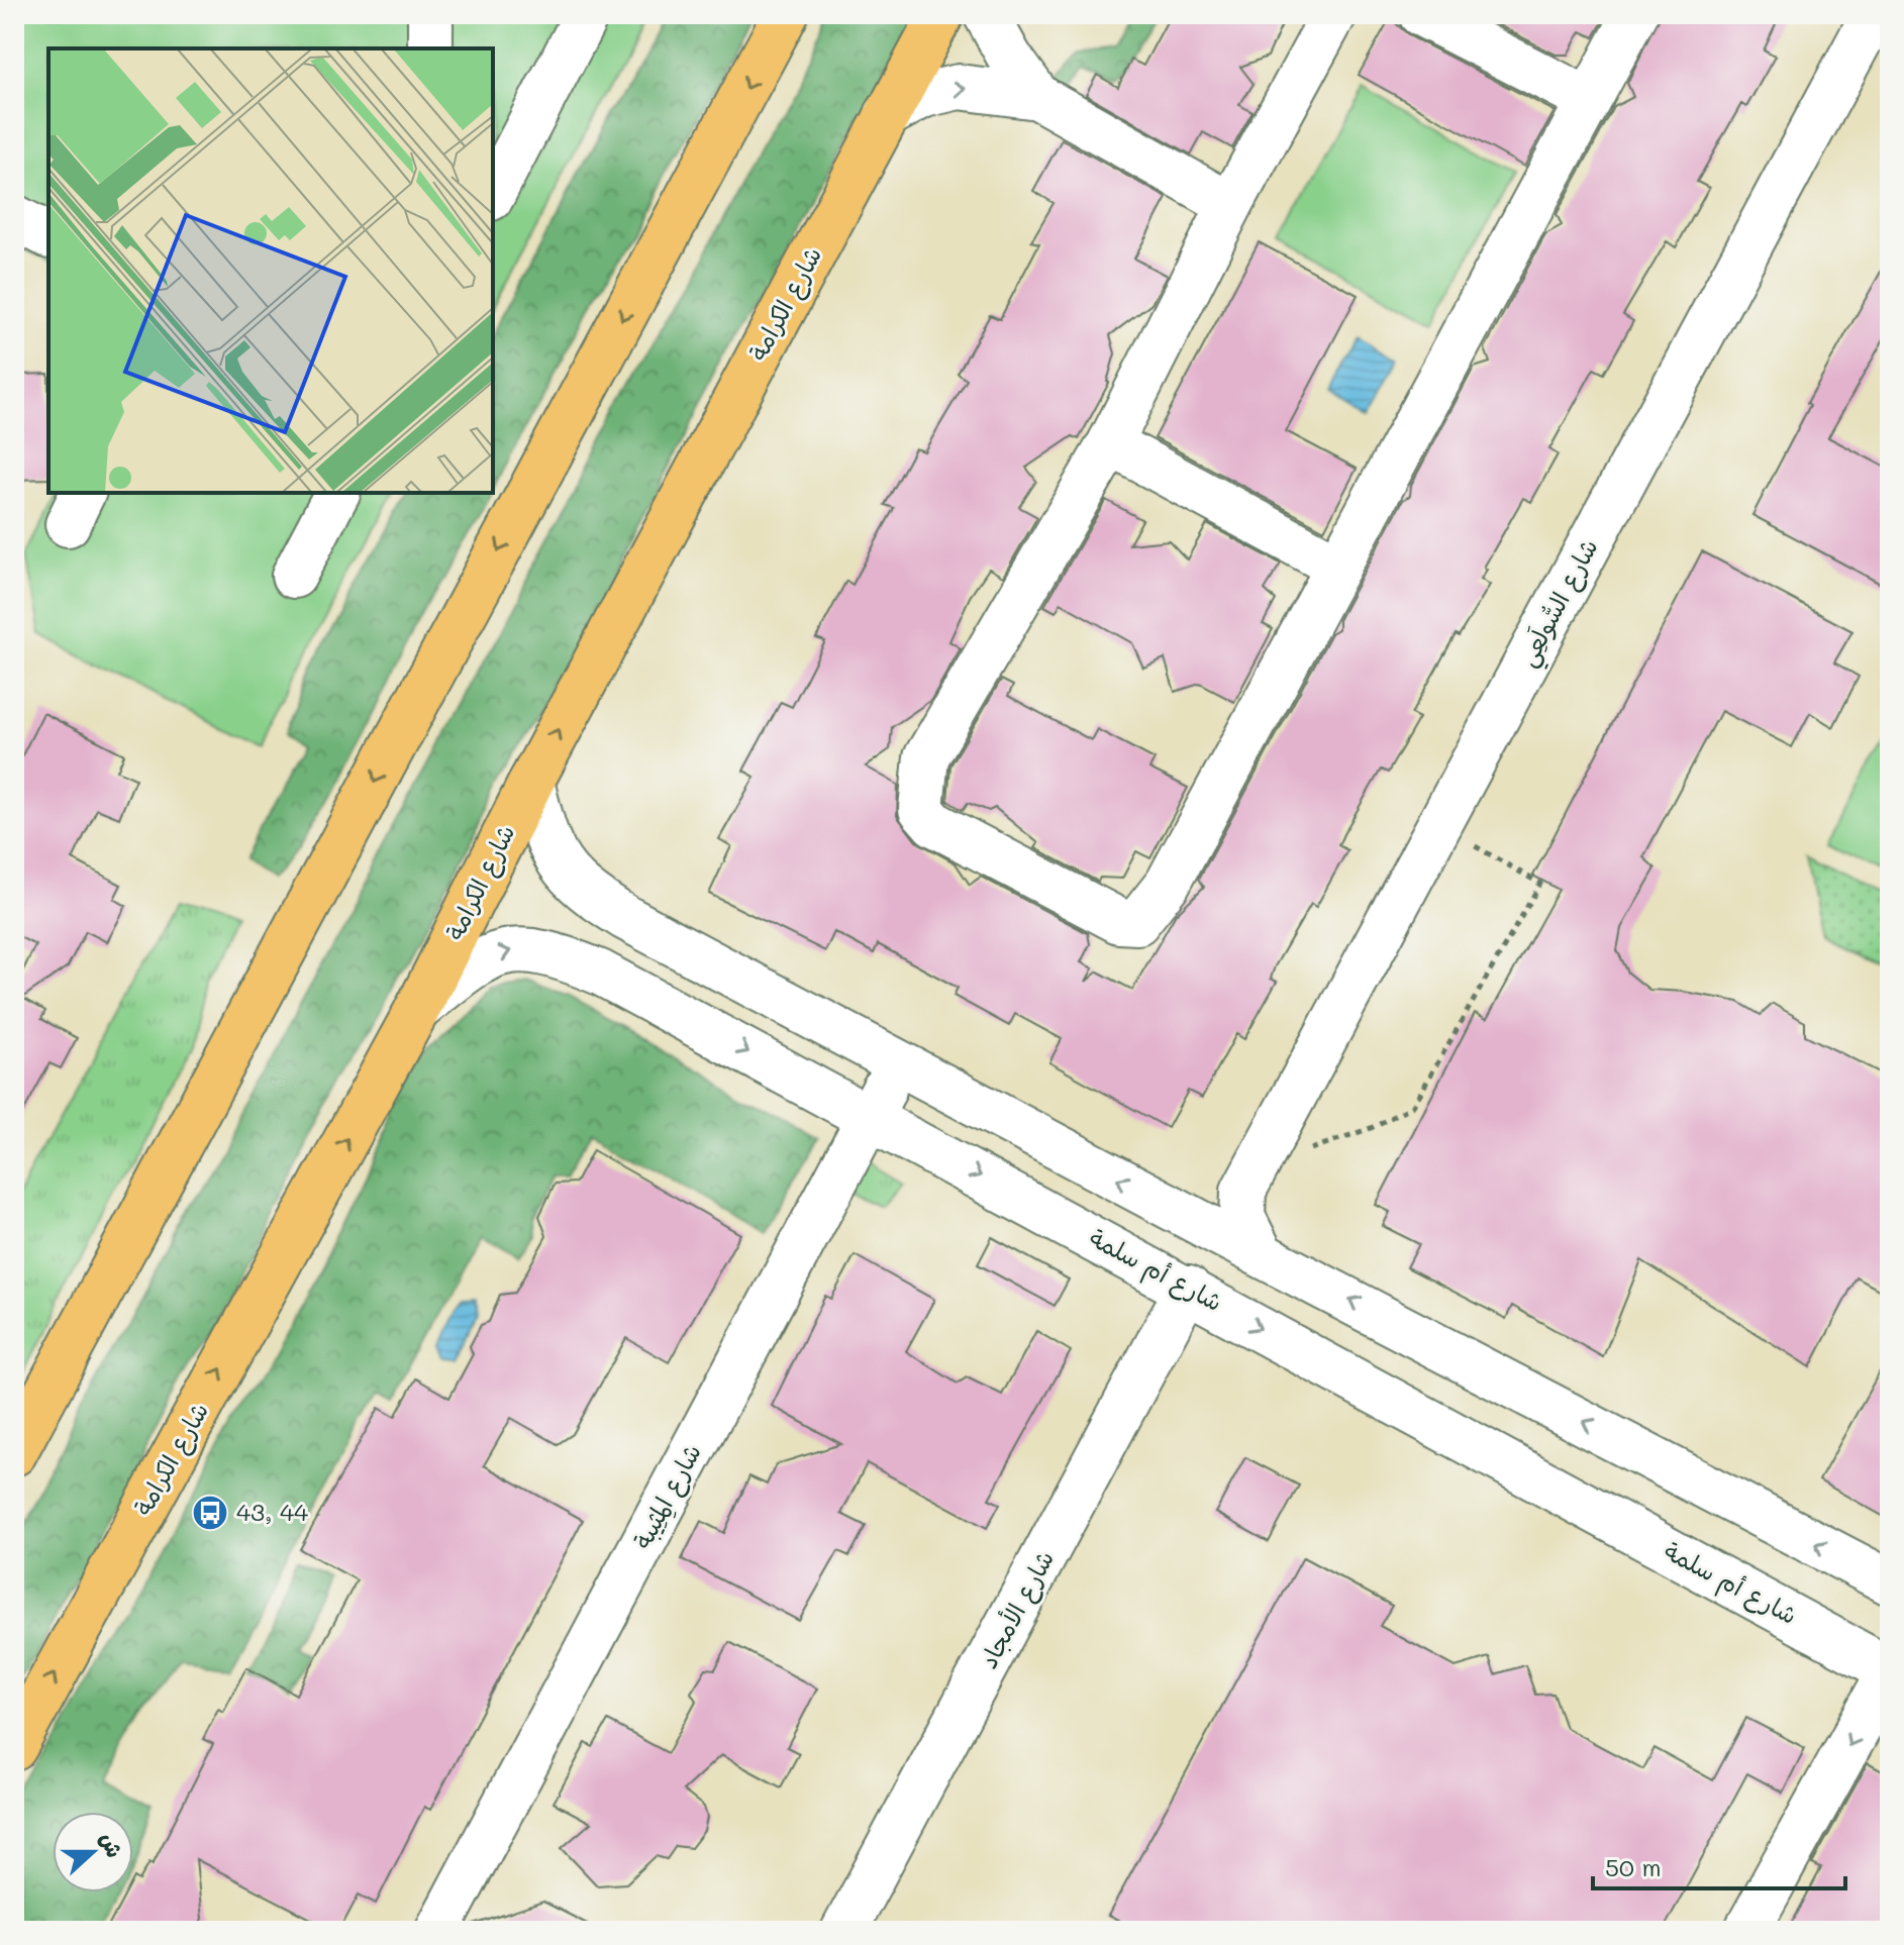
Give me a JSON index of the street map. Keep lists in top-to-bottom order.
{
  "streets": {
    "main road": ["شارع الكرامة"],
    "street": [
      "شارع السُّولَعِي",
      "شارع أم سلمة",
      "شارع المِثِيبة",
      "شارع الأمجاد"
    ]
  },
  "crossings": [
    ["شارع الكرامة", "شارع أم سلمة"],
    ["شارع أم سلمة", "شارع المِثِيبة"],
    ["شارع أم سلمة", "شارع الأمجاد"]
  ],
  "places": {
    "bus stop": ["43, 44"]
  },
  "scale_bar": "50 m",
  "north": "right"
}
